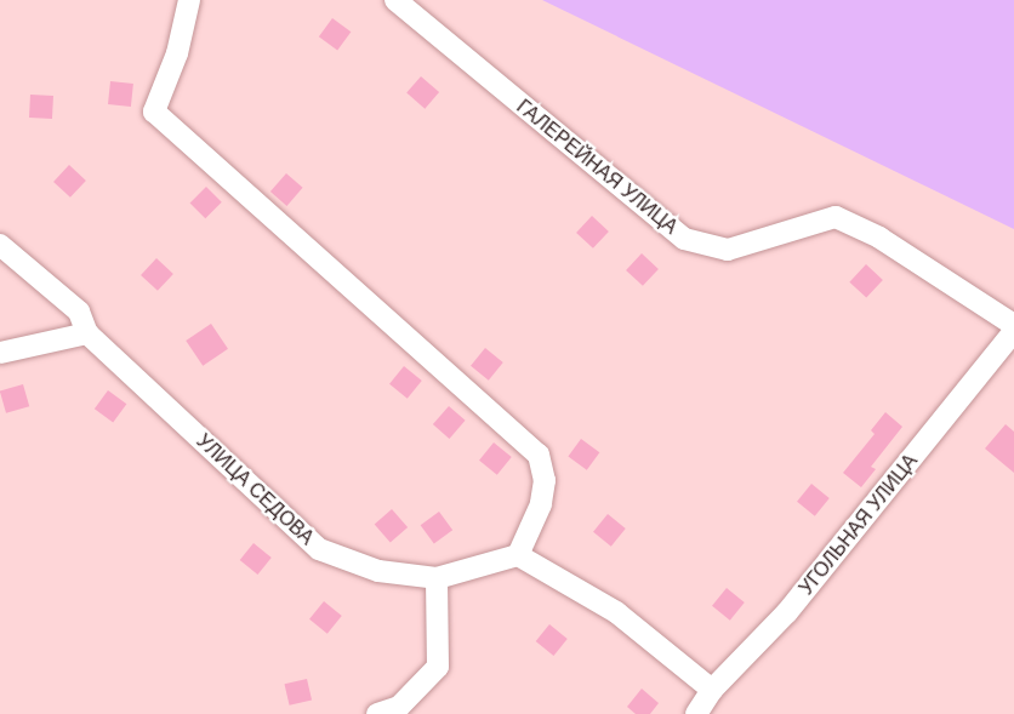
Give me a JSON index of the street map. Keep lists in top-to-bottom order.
{
  "streets": {
    "street": ["ГАЛЕРЕЙНАЯ УЛИЦА", "УЛИЦА СЕДОВА", "УГОЛЬНАЯ УЛИЦА"]
  }
}
